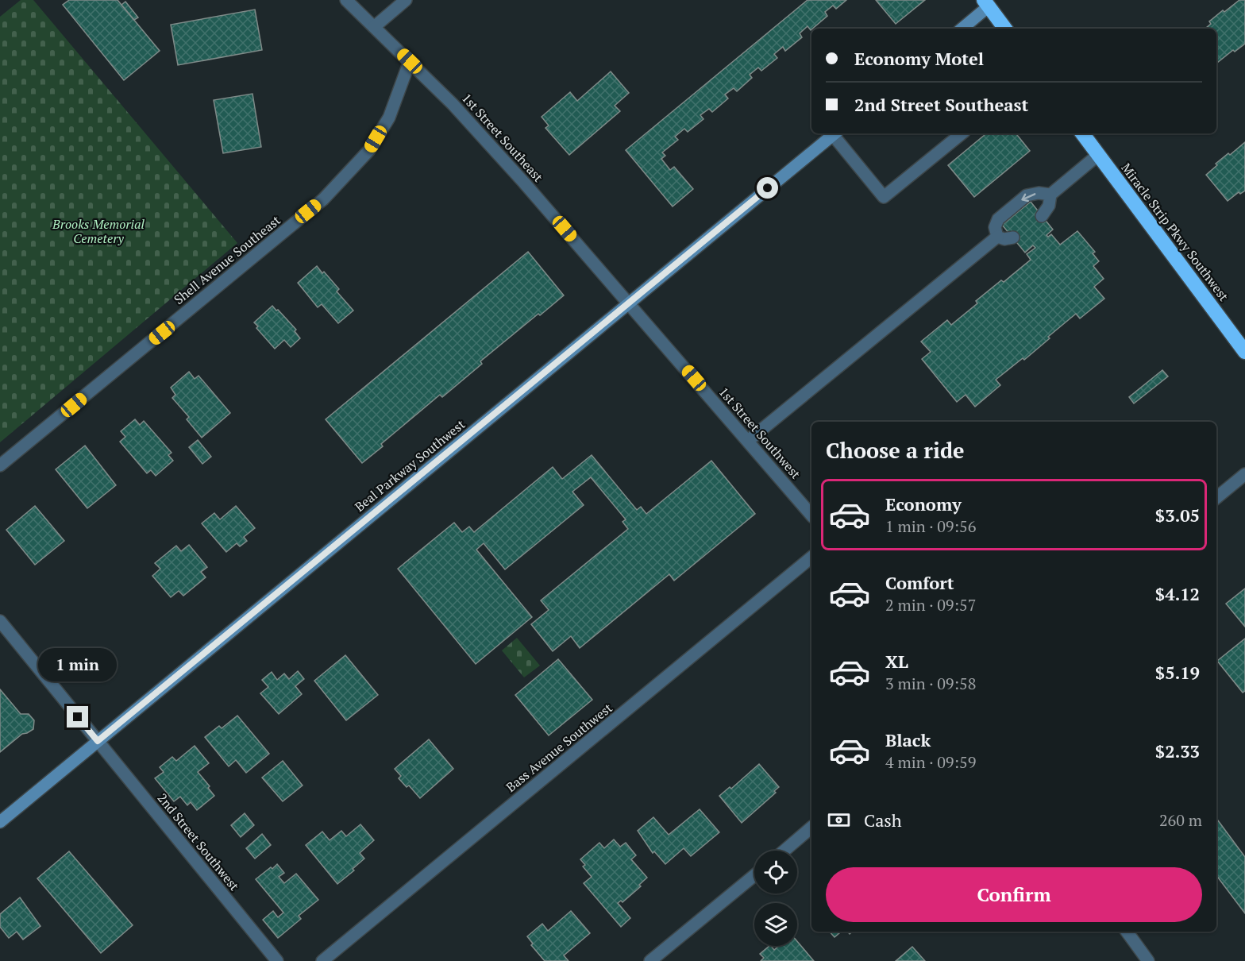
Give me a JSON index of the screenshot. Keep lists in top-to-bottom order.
{
  "streets": {
    "highway": ["Miracle Strip Pkwy Southwest"],
    "main road": ["Beal Parkway Southwest"],
    "street": [
      "1st Street Southeast",
      "Shell Avenue Southeast",
      "1st Street Southwest",
      "Bass Avenue Southwest",
      "2nd Street Southwest"
    ]
  },
  "crossings": [
    ["1st Street Southeast", "Shell Avenue Southeast"],
    ["1st Street Southeast", "1st Street Southwest"],
    ["1st Street Southeast", "Beal Parkway Southwest"],
    ["1st Street Southwest", "Beal Parkway Southwest"],
    ["Beal Parkway Southwest", "2nd Street Southwest"]
  ],
  "parks": ["Brooks Memorial Cemetery"],
  "page": {
    "banner": ["Economy Motel", "2nd Street Southeast"],
    "heading": "Choose a ride",
    "list": [
      {
        "name": "Economy",
        "note": "1 min · 09:56",
        "value": "$3.05"
      },
      {
        "name": "Comfort",
        "note": "2 min · 09:57",
        "value": "$4.12"
      },
      {
        "name": "XL",
        "note": "3 min · 09:58",
        "value": "$5.19"
      },
      {
        "name": "Black",
        "note": "4 min · 09:59",
        "value": "$2.33"
      }
    ],
    "bubble": "1 min",
    "pay": ["Cash", "260 m"],
    "buttons": "Confirm"
  }
}
